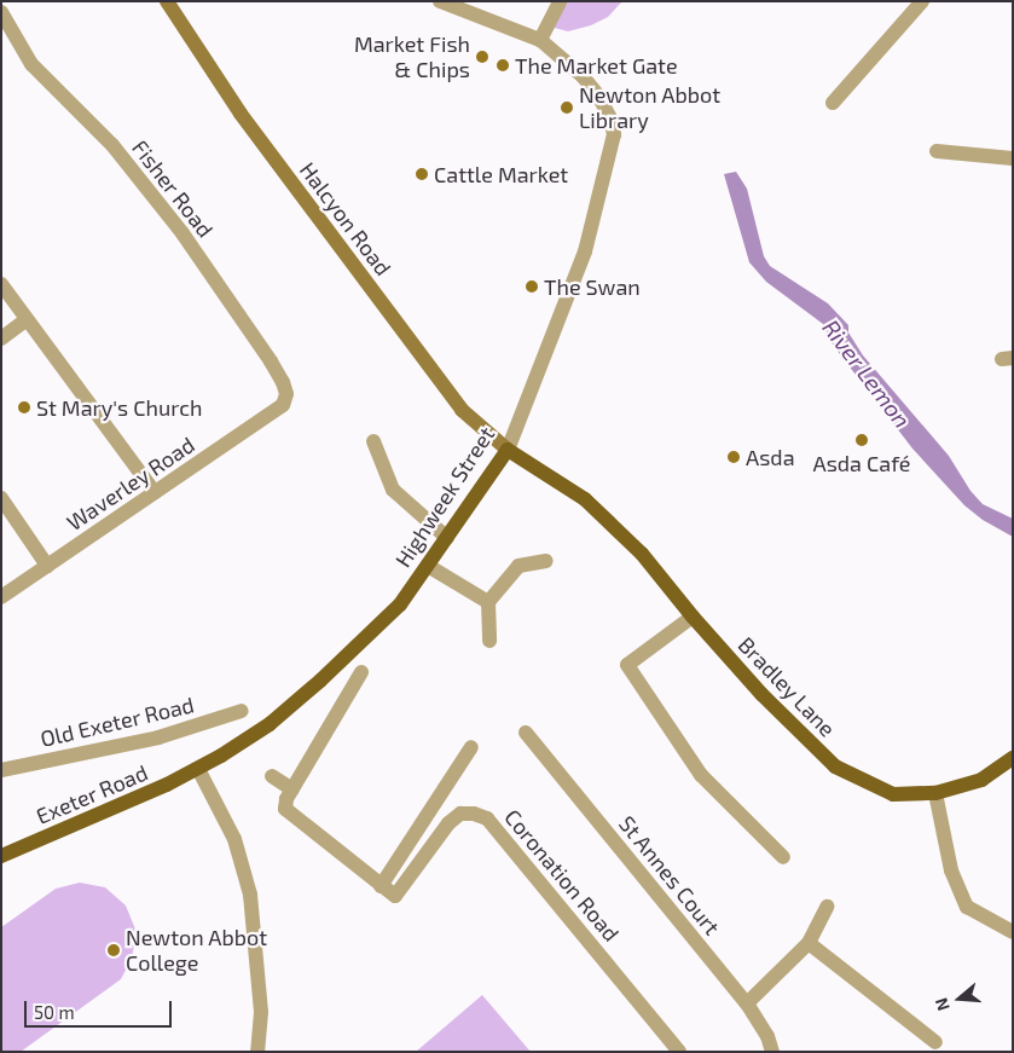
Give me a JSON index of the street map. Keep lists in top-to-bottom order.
{
  "streets": {
    "main road": [
      "Halcyon Road",
      "Highweek Street",
      "Bradley Lane",
      "Exeter Road"
    ],
    "street": [
      "Fisher Road",
      "Waverley Road",
      "Old Exeter Road",
      "Coronation Road",
      "St Annes Court"
    ]
  },
  "crossings": [
    ["Fisher Road", "Waverley Road"],
    ["Halcyon Road", "Highweek Street"],
    ["Halcyon Road", "Bradley Lane"],
    ["Highweek Street", "Bradley Lane"],
    ["Highweek Street", "Exeter Road"]
  ],
  "water": ["River Lemon"],
  "places": [
    "Market Fish & Chips",
    "The Market Gate",
    "Newton Abbot Library",
    "Cattle Market",
    "The Swan",
    "St Mary's Church",
    "Asda Café",
    "Asda",
    "Newton Abbot College"
  ],
  "scale_bar": "50 m",
  "north": "left"
}
